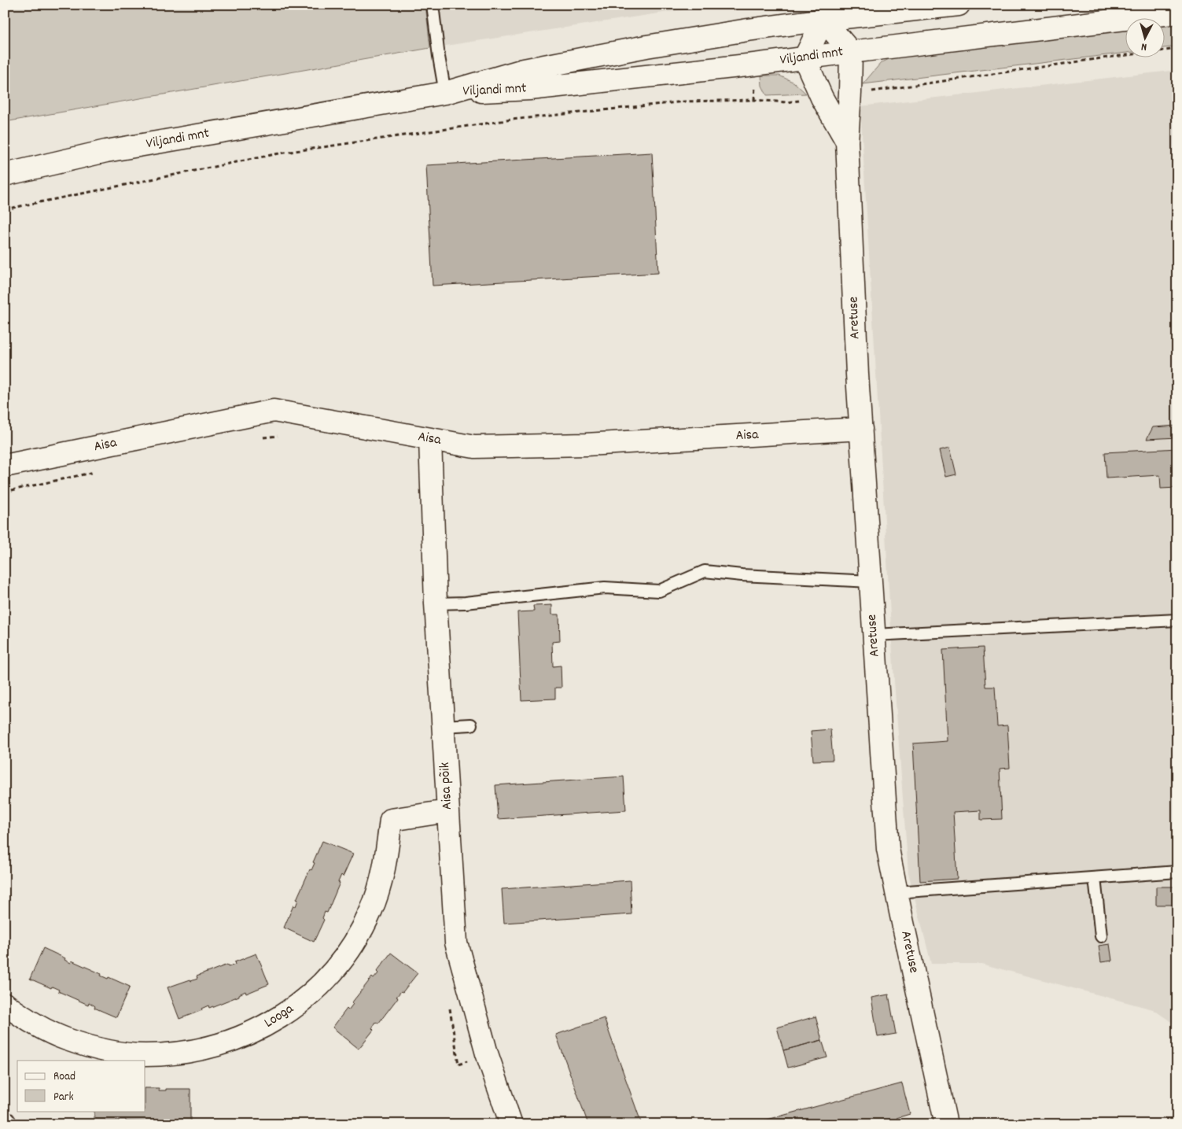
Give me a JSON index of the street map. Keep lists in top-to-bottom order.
{
  "streets": {
    "street": [
      "Viljandi mnt",
      "Aretuse",
      "Aisa",
      "Aisa põik",
      "Looga"
    ]
  },
  "crossings": [
    ["Viljandi mnt", "Aretuse"],
    ["Aretuse", "Aisa"],
    ["Aisa", "Aisa põik"],
    ["Aisa põik", "Looga"]
  ],
  "legend": ["Road", "Park"],
  "north": "bottom"
}
